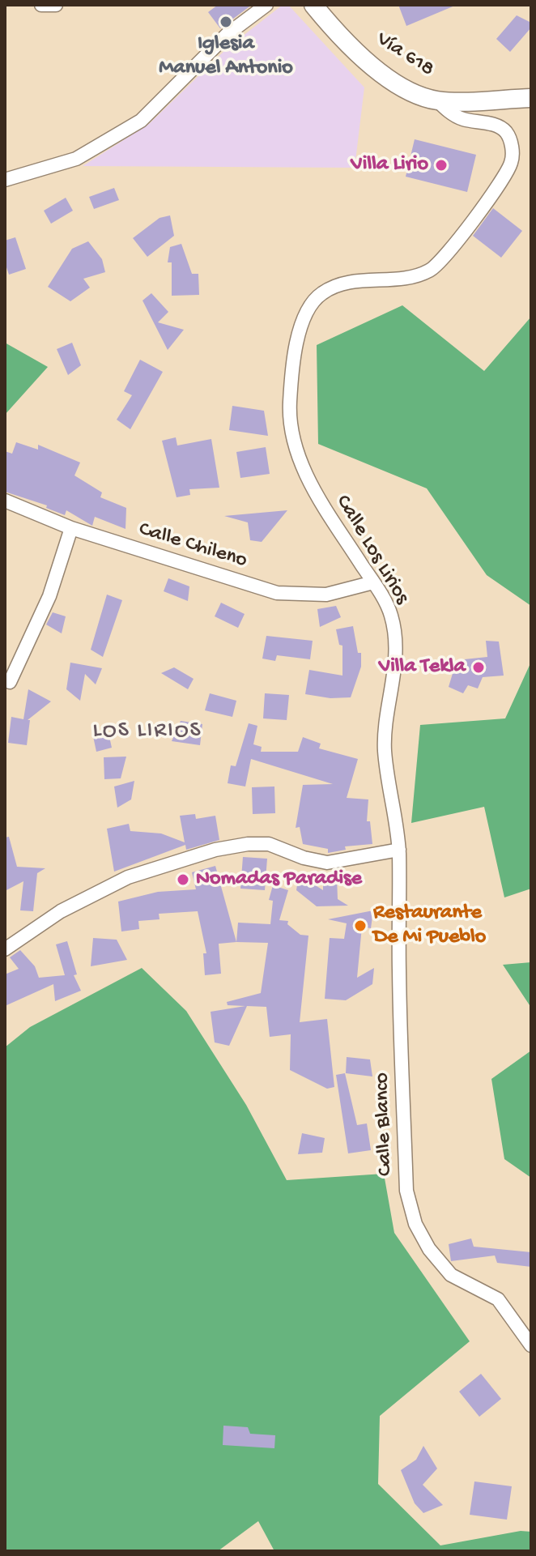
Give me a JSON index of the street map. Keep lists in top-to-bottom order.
{
  "streets": {
    "street": [
      "Vía 618",
      "Calle Chileno",
      "Calle Los Lirios",
      "Calle Blanco"
    ]
  },
  "crossings": [
    ["Vía 618", "Calle Los Lirios"],
    ["Calle Chileno", "Calle Los Lirios"],
    ["Calle Los Lirios", "Calle Blanco"]
  ],
  "districts": ["LOS LIRIOS"],
  "places": [
    "Iglesia Manuel Antonio",
    "Villa Lirio",
    "Villa Tekla",
    "Nomadas Paradise",
    "Restaurante De Mi Pueblo"
  ]
}
